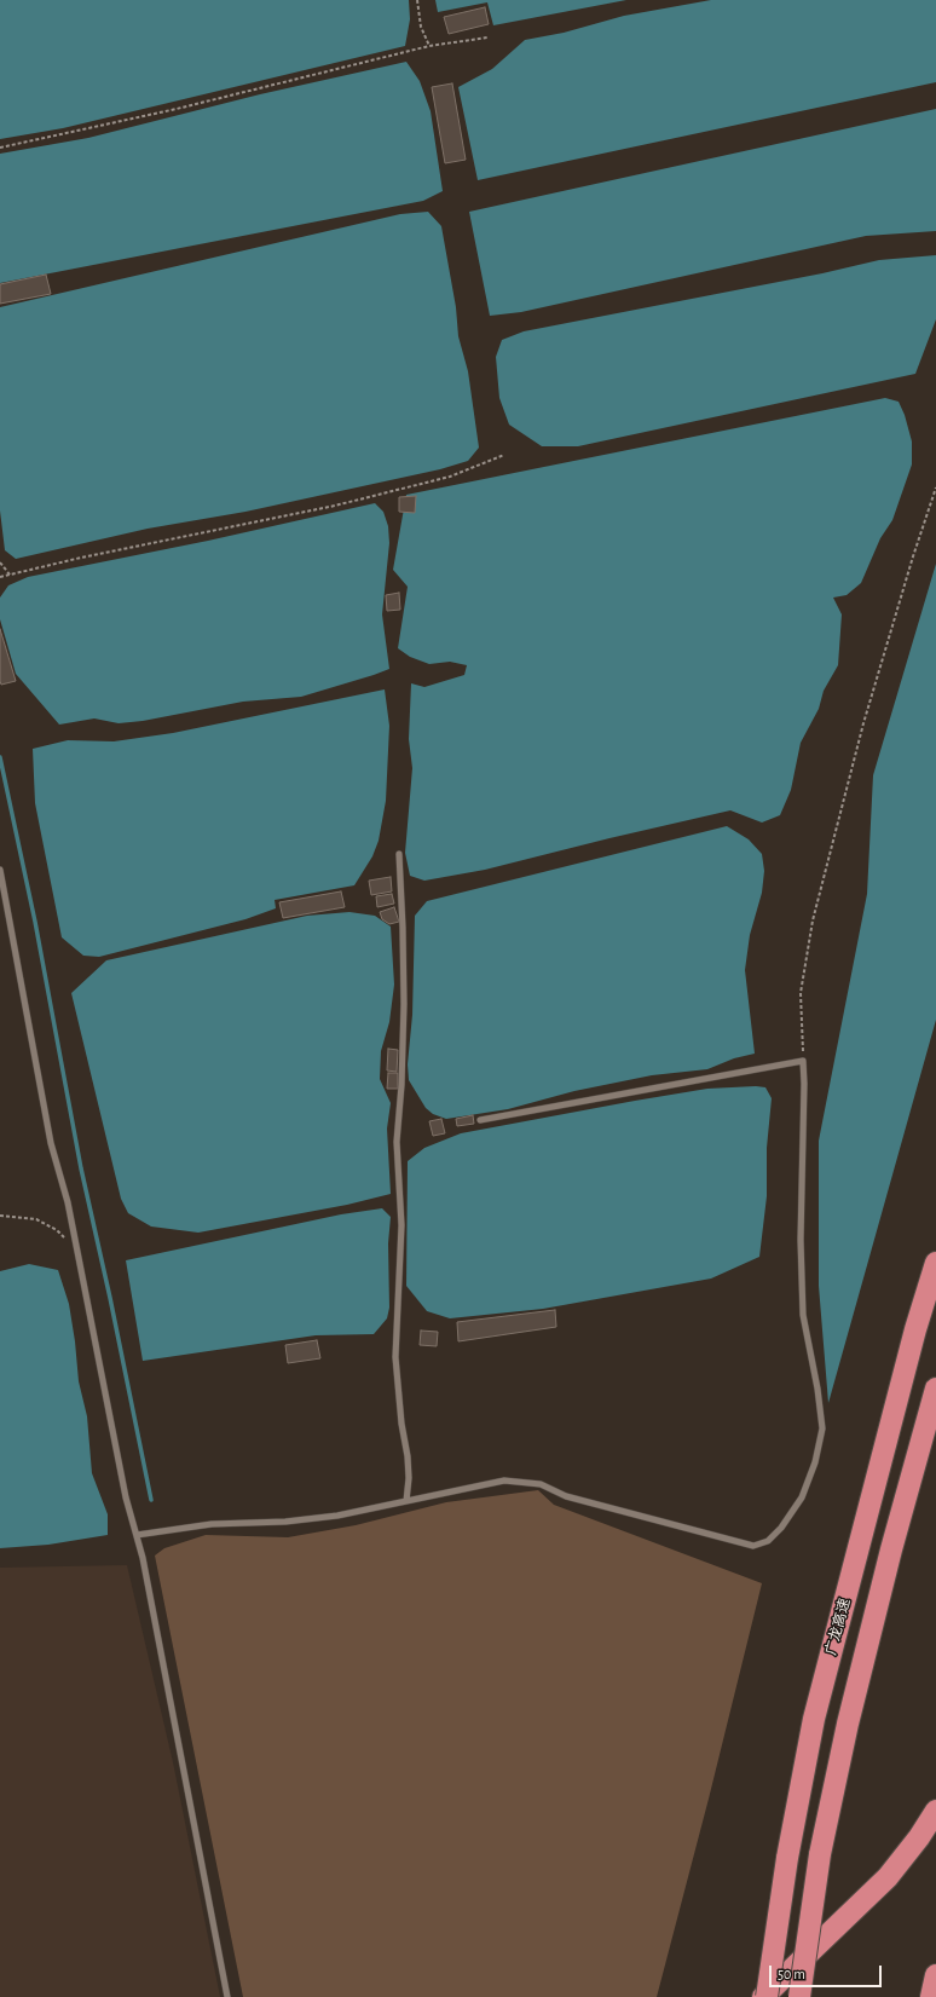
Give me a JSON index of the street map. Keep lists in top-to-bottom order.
{
  "streets": {
    "highway": ["广龙高速"]
  },
  "scale_bar": "50 m"
}
